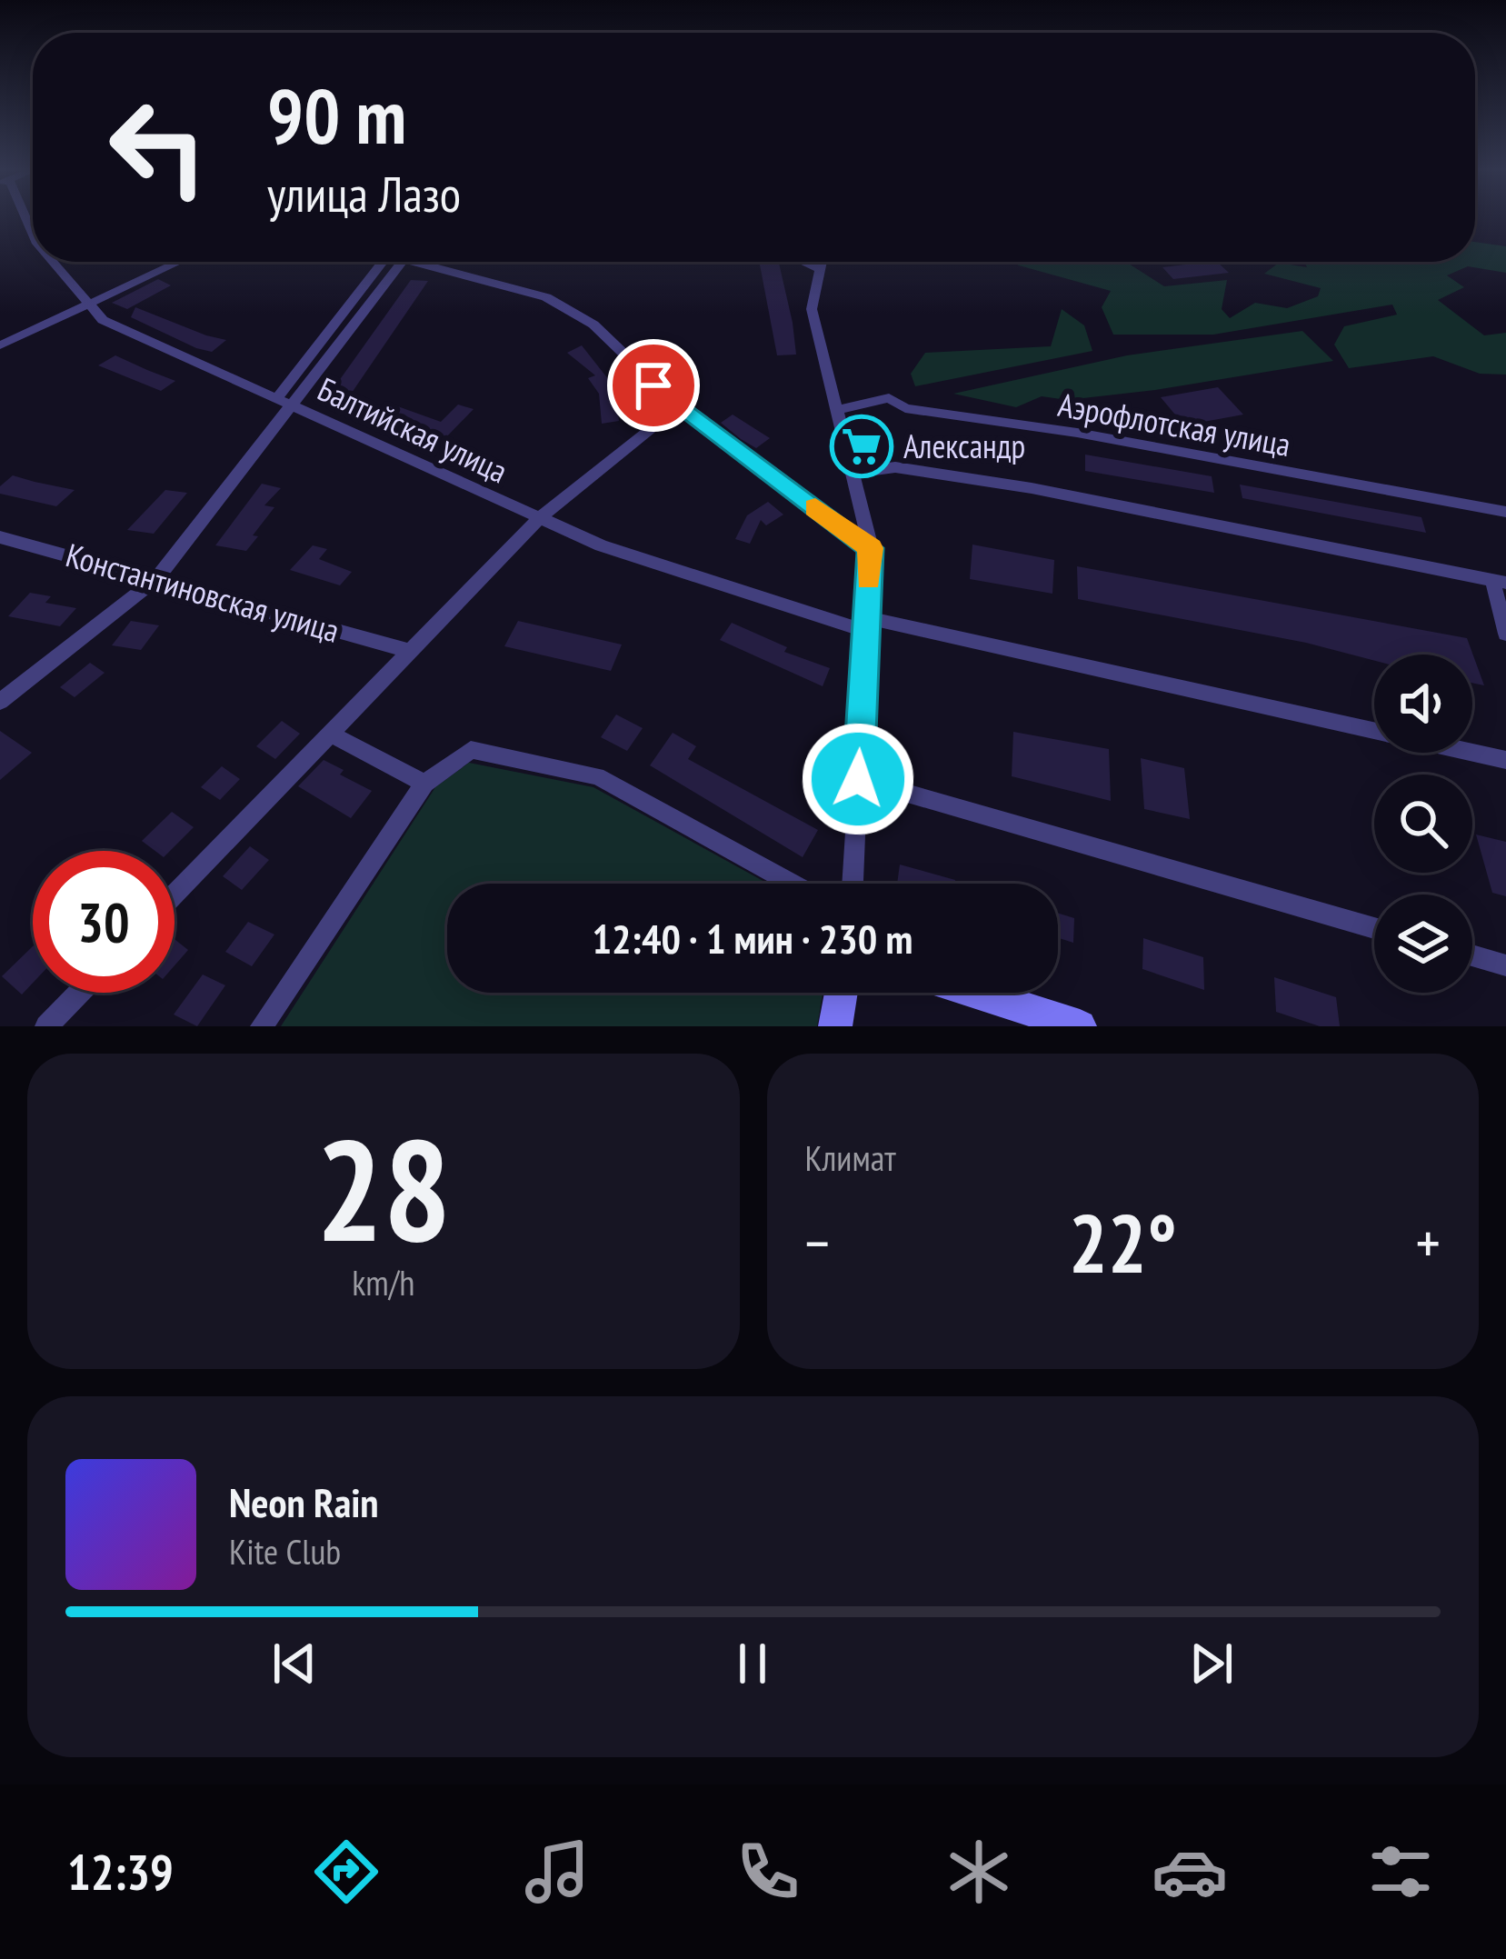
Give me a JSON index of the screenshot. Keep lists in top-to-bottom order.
{
  "streets": {
    "street": ["Аэрофлотская улица", "Балтийская улица", "Константиновская улица"]
  },
  "places": {
    "supermarket": ["Александр"]
  },
  "page": {
    "turn": ["90 m", "улица Лазо"],
    "limit": "30",
    "trip": "12:40 · 1 мин · 230 m",
    "tile": [
      ["28", "km/h"],
      "Климат"
    ],
    "heat": ["−", "22°", "+"],
    "song": ["Neon Rain", "Kite Club"],
    "tabs": "12:39"
  }
}
